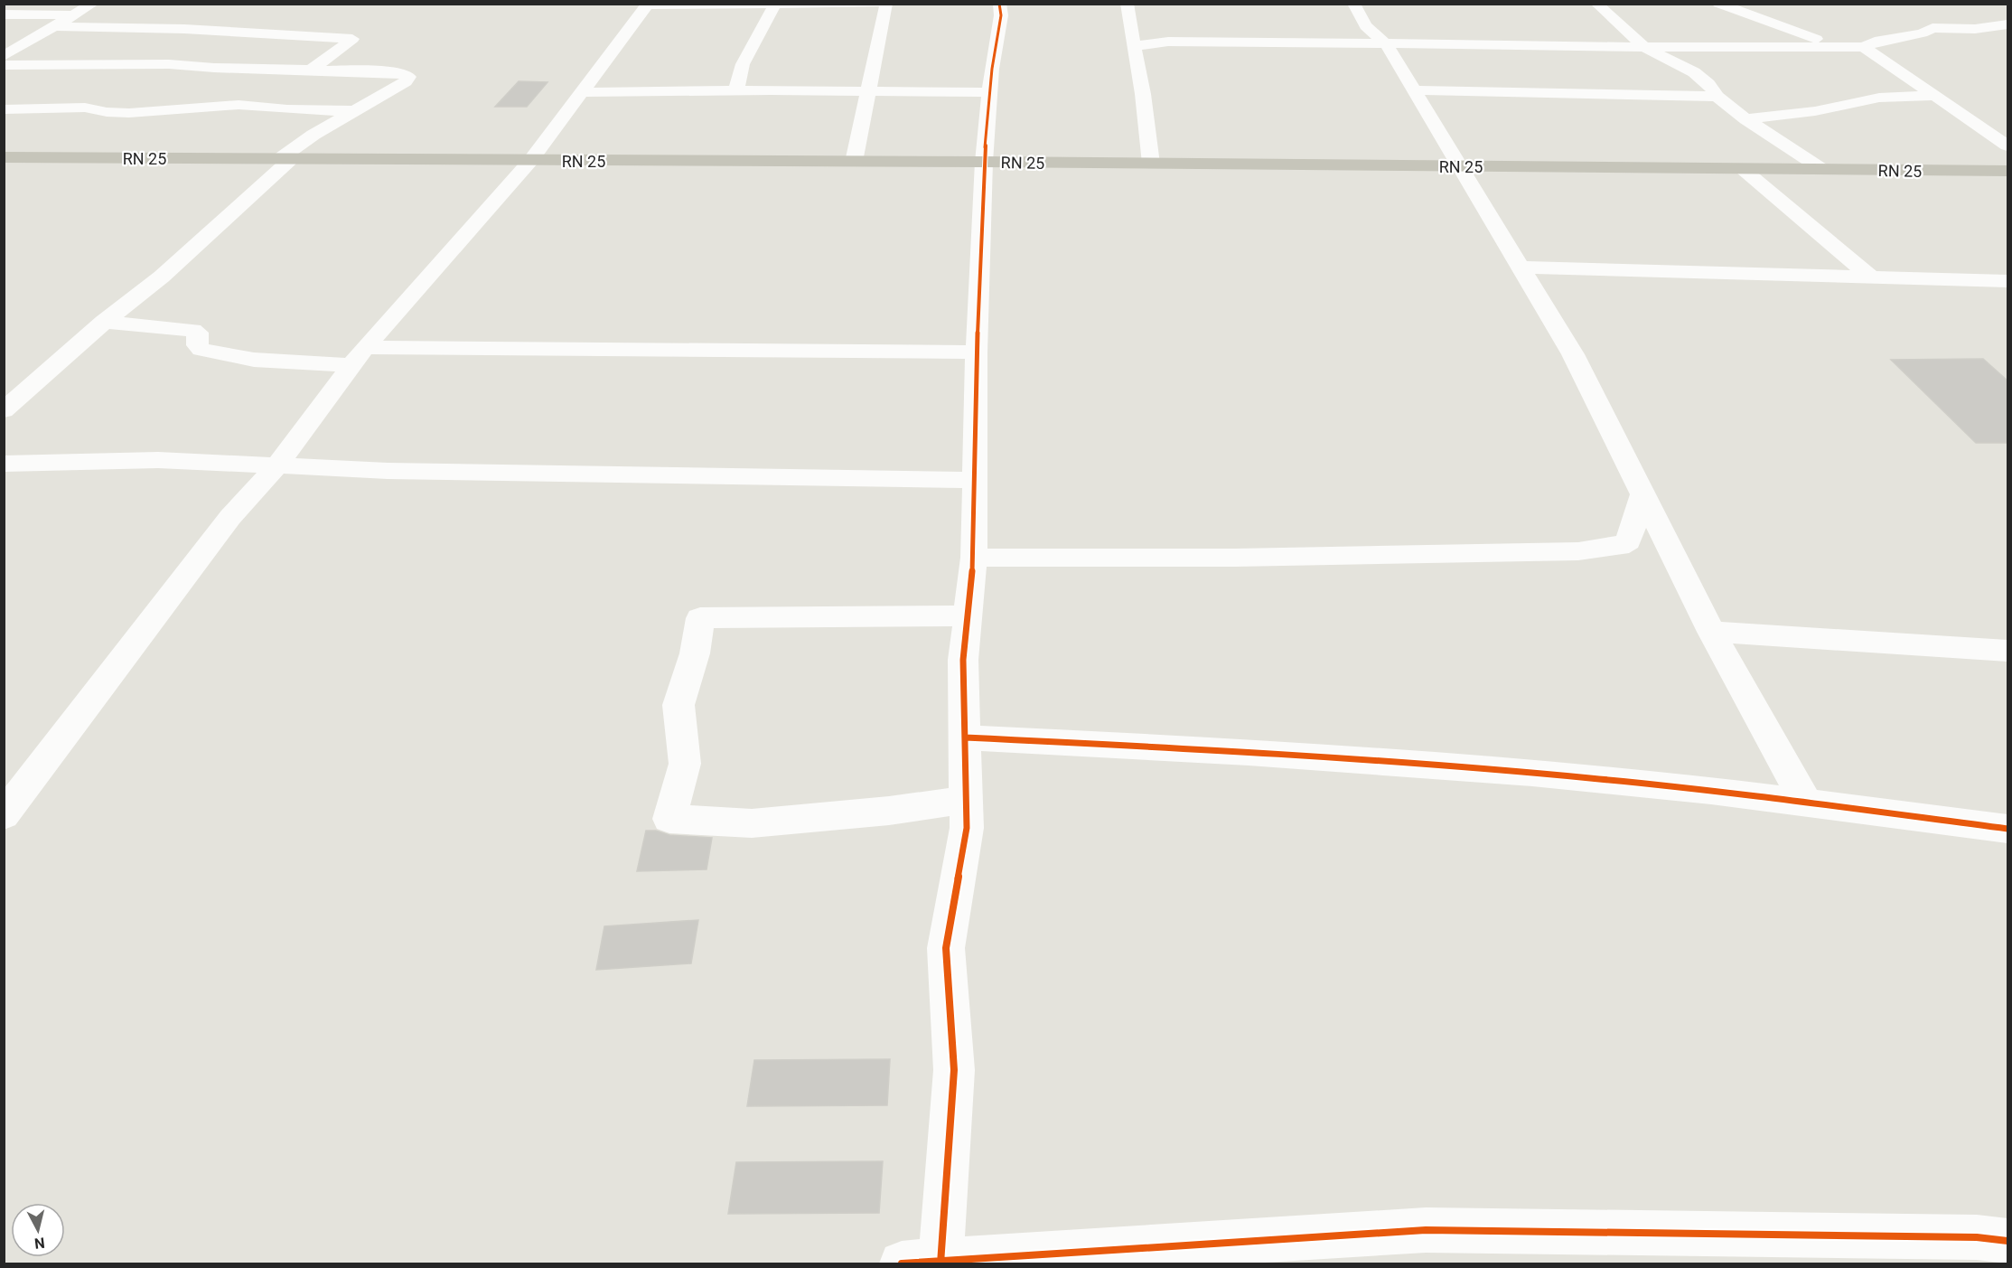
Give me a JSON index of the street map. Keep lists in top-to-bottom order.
{
  "streets": {
    "main road": ["RN 25"]
  },
  "north": "bottom"
}
